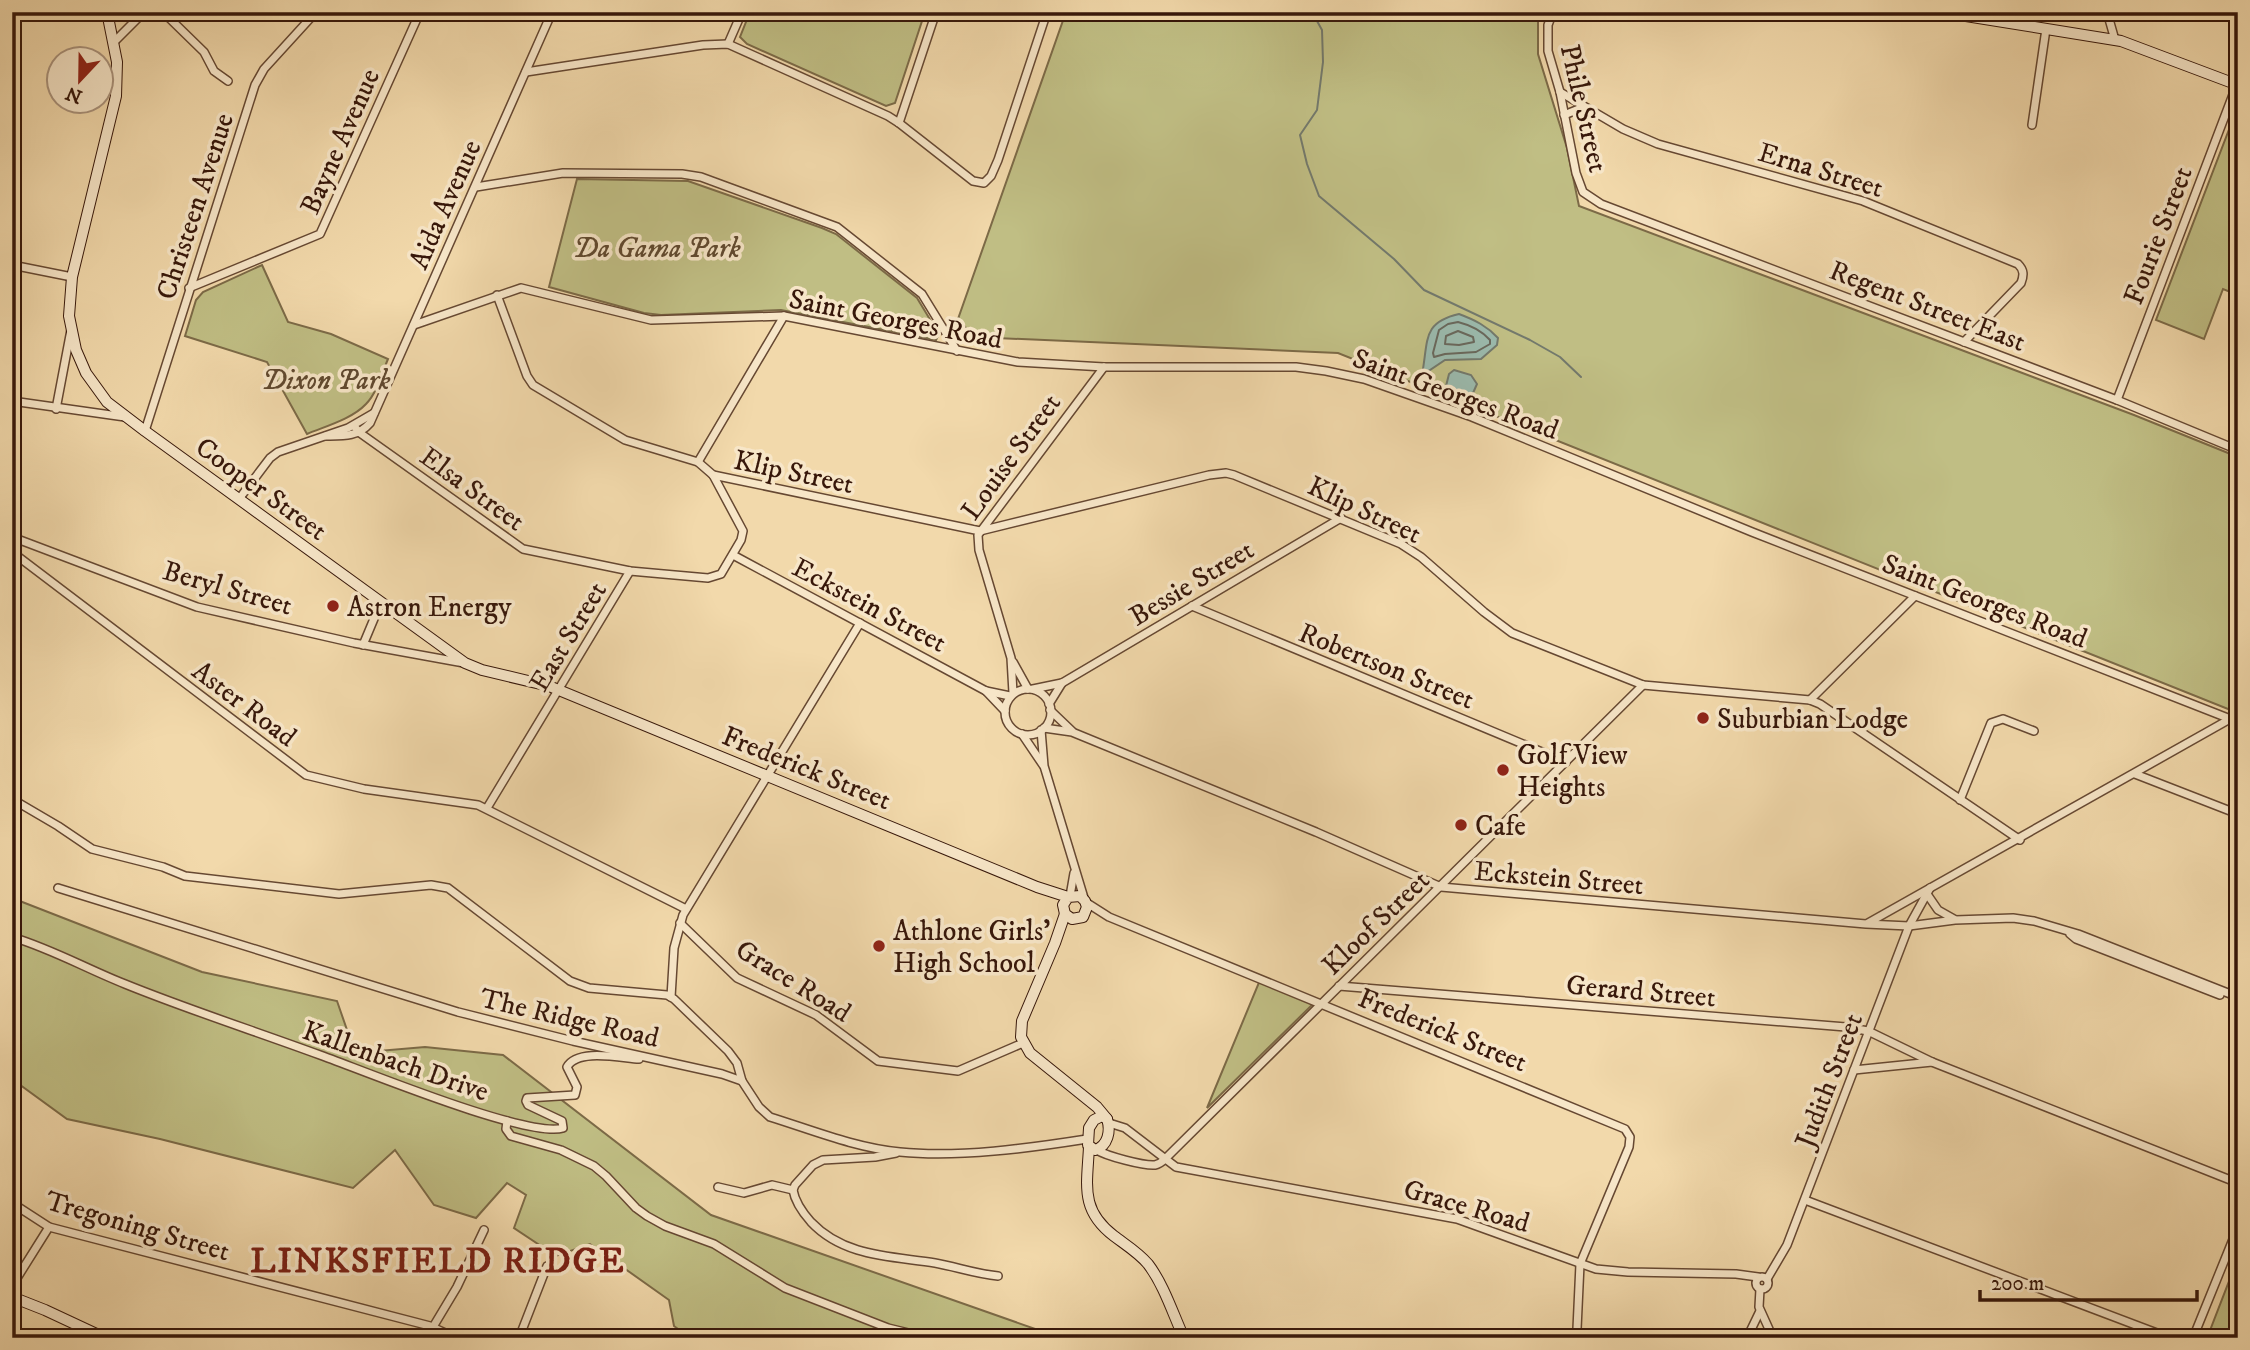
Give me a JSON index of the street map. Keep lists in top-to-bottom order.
{
  "streets": {
    "main road": [
      "Cooper Street",
      "Beryl Street",
      "Frederick Street",
      "Grace Road"
    ],
    "street": [
      "Phile Street",
      "Bayne Avenue",
      "Erna Street",
      "Aida Avenue",
      "Christeen Avenue",
      "Fourie Street",
      "Regent Street East",
      "Saint Georges Road",
      "Louise Street",
      "Klip Street",
      "Elsa Street",
      "Bessie Street",
      "Eckstein Street",
      "East Street",
      "Robertson Street",
      "Aster Road",
      "Kloof Street",
      "Gerard Street",
      "The Ridge Road",
      "Kallenbach Drive",
      "Judith Street",
      "Tregoning Street"
    ]
  },
  "crossings": [
    ["Phile Street", "Erna Street"],
    ["Phile Street", "Regent Street East"],
    ["Bayne Avenue", "Christeen Avenue"],
    ["Erna Street", "Regent Street East"],
    ["Aida Avenue", "Saint Georges Road"],
    ["Aida Avenue", "Elsa Street"],
    ["Christeen Avenue", "Cooper Street"],
    ["Fourie Street", "Regent Street East"],
    ["Saint Georges Road", "Louise Street"],
    ["Louise Street", "Klip Street"],
    ["Louise Street", "Bessie Street"],
    ["Louise Street", "Eckstein Street"],
    ["Klip Street", "Bessie Street"],
    ["Klip Street", "Kloof Street"],
    ["Cooper Street", "Beryl Street"],
    ["Elsa Street", "East Street"],
    ["Bessie Street", "Eckstein Street"],
    ["Bessie Street", "Robertson Street"],
    ["Beryl Street", "East Street"],
    ["Beryl Street", "Frederick Street"],
    ["Eckstein Street", "East Street"],
    ["Eckstein Street", "Kloof Street"],
    ["Eckstein Street", "Judith Street"],
    ["East Street", "Aster Road"],
    ["East Street", "Frederick Street"],
    ["Robertson Street", "Kloof Street"],
    ["Frederick Street", "Kloof Street"],
    ["Frederick Street", "Grace Road"],
    ["Kloof Street", "Grace Road"],
    ["Kloof Street", "Gerard Street"],
    ["Grace Road", "Judith Street"],
    ["Gerard Street", "Judith Street"]
  ],
  "districts": ["LINKSFIELD RIDGE"],
  "parks": ["Da Gama Park", "Dixon Park"],
  "places": [
    "Astron Energy",
    "Suburbian Lodge",
    "Golf View Heights",
    "Cafe",
    "Athlone Girls' High School"
  ],
  "scale_bar": "200 m",
  "north": "bottom"
}
